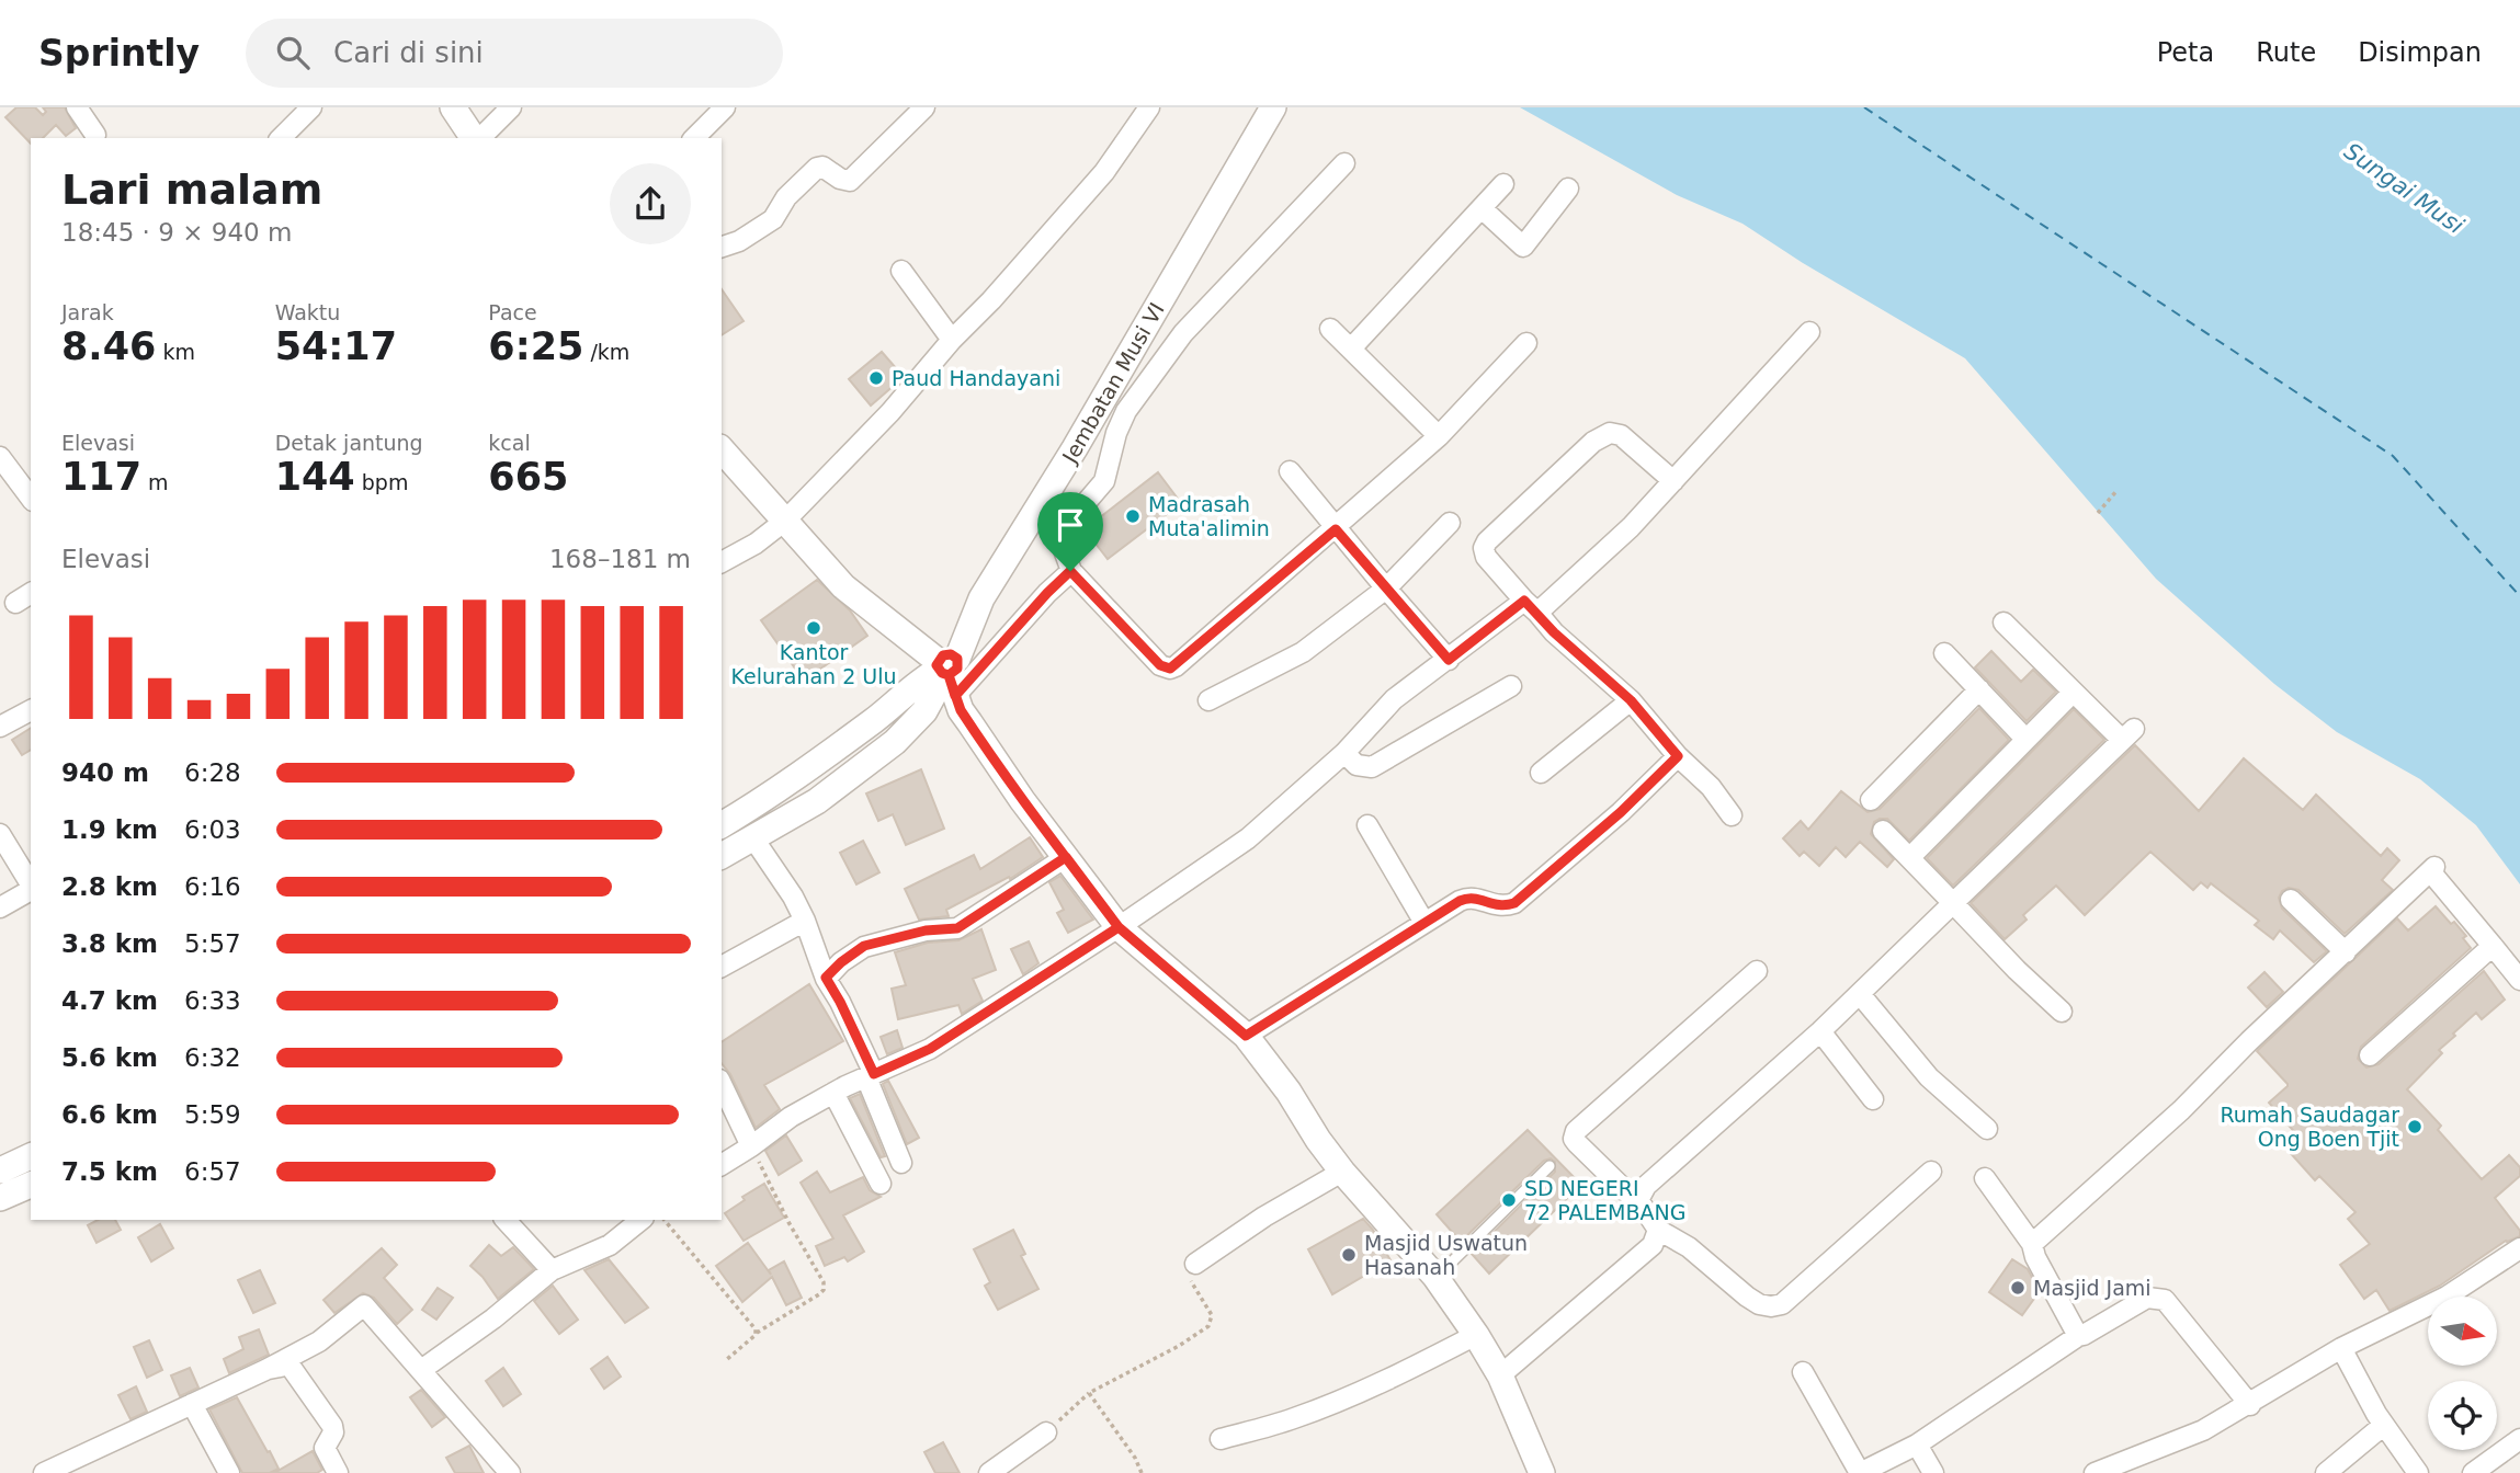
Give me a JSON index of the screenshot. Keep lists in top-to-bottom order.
{
  "streets": {
    "street": ["Jembatan Musi VI"]
  },
  "water": ["Sungai Musi"],
  "places": [
    "Paud Handayani",
    "Madrasah Muta'alimin",
    "Kantor Kelurahan 2 Ulu",
    "Rumah Saudagar Ong Boen Tjit",
    "SD NEGERI 72 PALEMBANG",
    "Masjid Uswatun Hasanah",
    "Masjid Jami"
  ],
  "north": "right",
  "page": {
    "header": "Sprintly",
    "search": "Cari di sini",
    "nav": ["Peta", "Rute", "Disimpan"],
    "heading": ["Lari malam", "18:45 · 9 × 940 m"],
    "stats": [
      ["Jarak", "8.46 km"],
      ["Waktu", "54:17"],
      ["Pace", "6:25 /km"],
      ["Elevasi", "117 m"],
      ["Detak jantung", "144 bpm"],
      ["kcal", "665"]
    ],
    "chart": ["Elevasi", "168–181 m"],
    "list": [
      {
        "name": "940 m",
        "note": "6:28"
      },
      {
        "name": "1.9 km",
        "note": "6:03"
      },
      {
        "name": "2.8 km",
        "note": "6:16"
      },
      {
        "name": "3.8 km",
        "note": "5:57"
      },
      {
        "name": "4.7 km",
        "note": "6:33"
      },
      {
        "name": "5.6 km",
        "note": "6:32"
      },
      {
        "name": "6.6 km",
        "note": "5:59"
      },
      {
        "name": "7.5 km",
        "note": "6:57"
      }
    ]
  }
}
